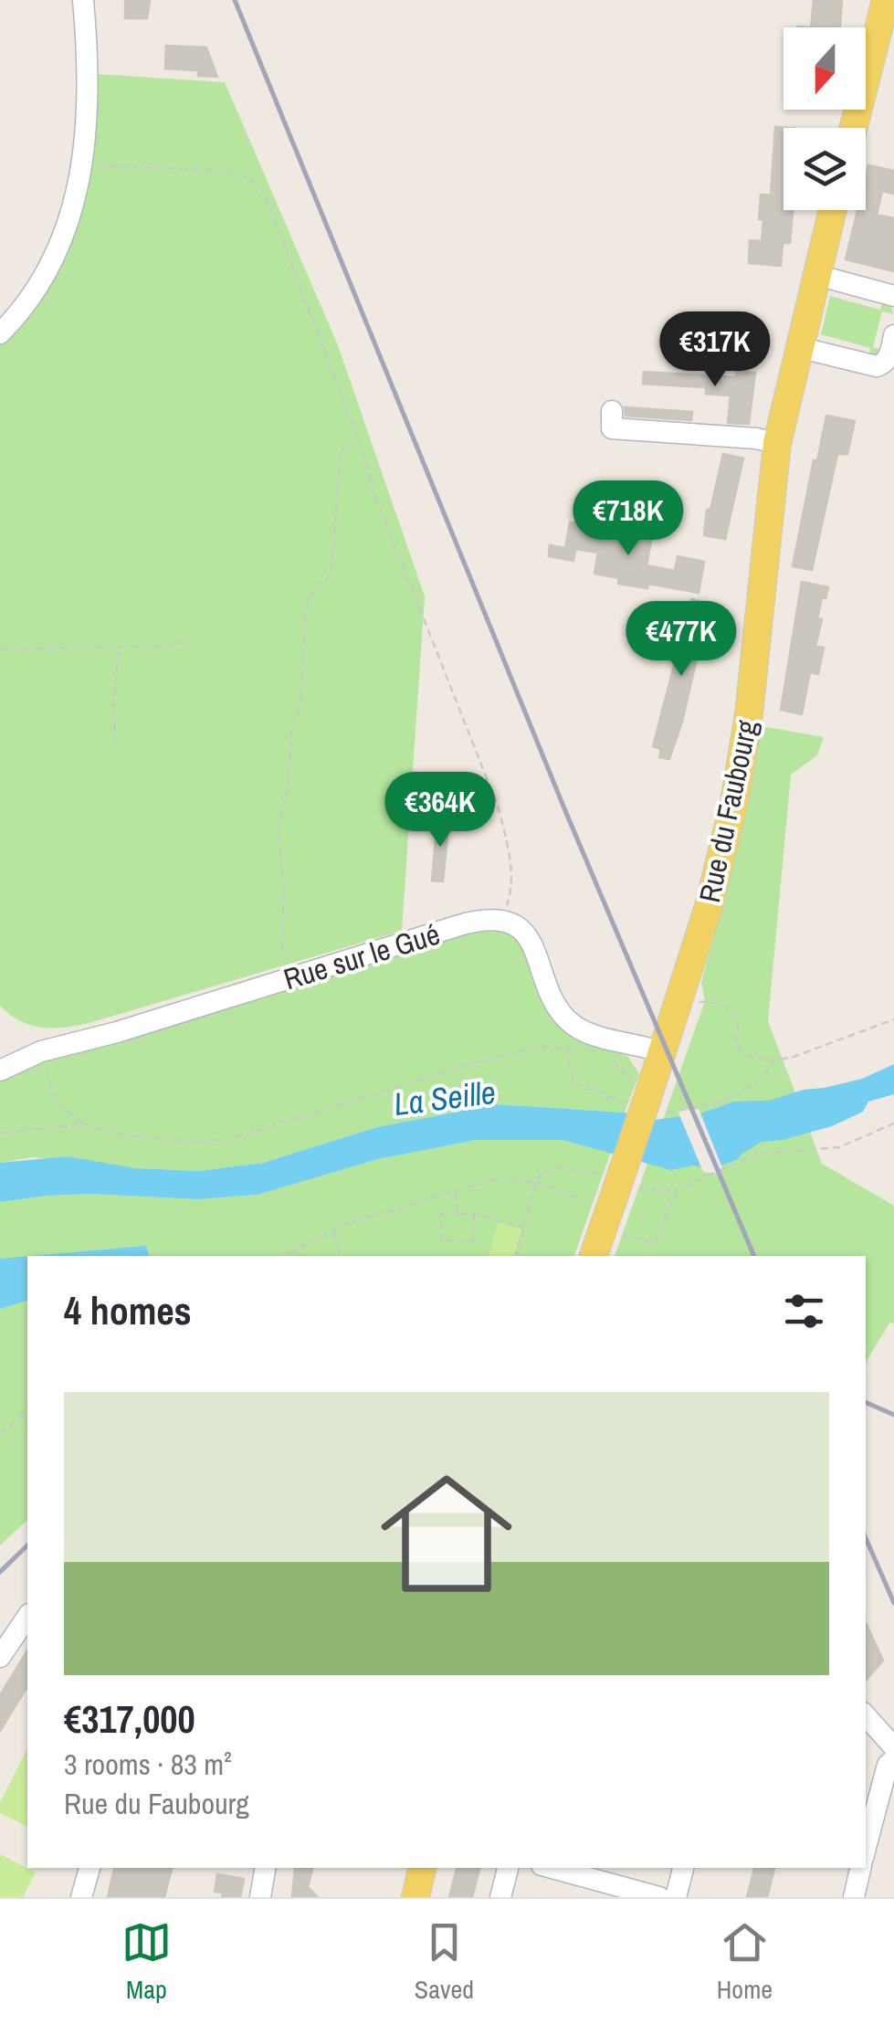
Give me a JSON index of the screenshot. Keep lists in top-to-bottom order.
{
  "streets": {
    "main road": ["Rue du Faubourg"],
    "street": ["Rue sur le Gué"]
  },
  "water": ["La Seille"],
  "north": "bottom",
  "page": {
    "price": [
      "€317K",
      "€718K",
      "€477K",
      "€364K"
    ],
    "heading": "4 homes",
    "list": [
      {
        "name": "€317,000",
        "note": "3 rooms · 83 m² · Rue du Faubourg"
      }
    ],
    "tabs": ["Map", "Saved", "Home"]
  }
}
